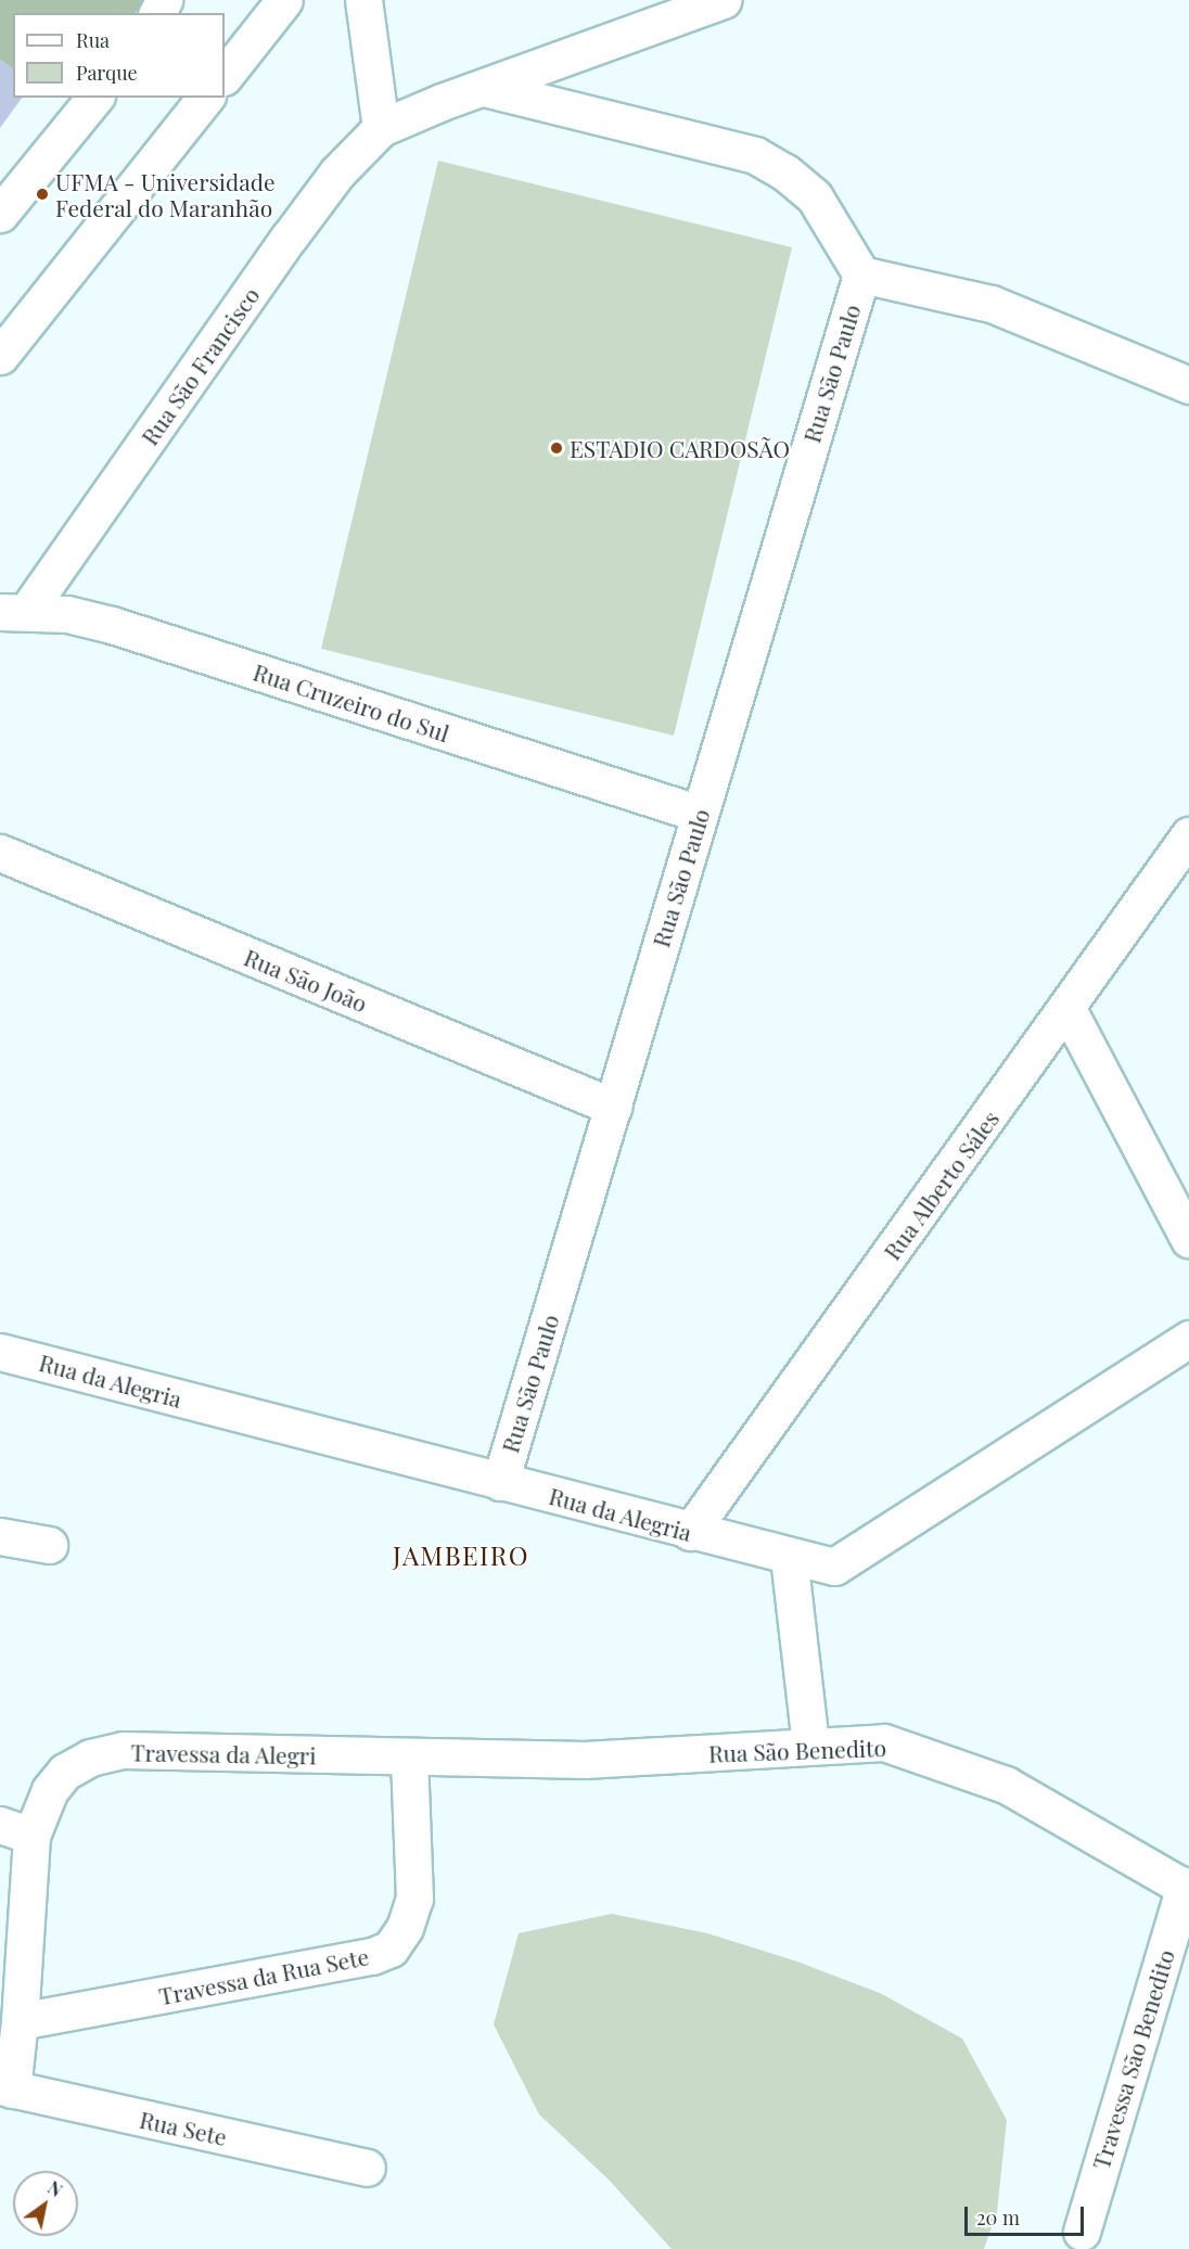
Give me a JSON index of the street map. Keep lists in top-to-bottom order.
{
  "streets": {
    "street": [
      "Rua São Francisco",
      "Rua São Paulo",
      "Rua Cruzeiro do Sul",
      "Rua São João",
      "Rua Alberto Sáles",
      "Rua da Alegria",
      "Rua São Benedito",
      "Travessa da Alegri",
      "Travessa da Rua Sete",
      "Travessa São Benedito",
      "Rua Sete"
    ]
  },
  "crossings": [
    ["Rua São Francisco", "Rua Cruzeiro do Sul"],
    ["Rua São Paulo", "Rua Cruzeiro do Sul"],
    ["Rua São Paulo", "Rua São João"],
    ["Rua São Paulo", "Rua da Alegria"],
    ["Rua Alberto Sáles", "Rua da Alegria"],
    ["Rua São Benedito", "Travessa da Alegri"],
    ["Rua São Benedito", "Travessa da Rua Sete"],
    ["Rua São Benedito", "Travessa São Benedito"],
    ["Travessa da Alegri", "Travessa da Rua Sete"]
  ],
  "districts": ["JAMBEIRO"],
  "places": ["UFMA - Universidade Federal do Maranhão", "ESTADIO CARDOSÃO"],
  "legend": ["Rua", "Parque"],
  "scale_bar": "20 m",
  "north": "top right"
}
